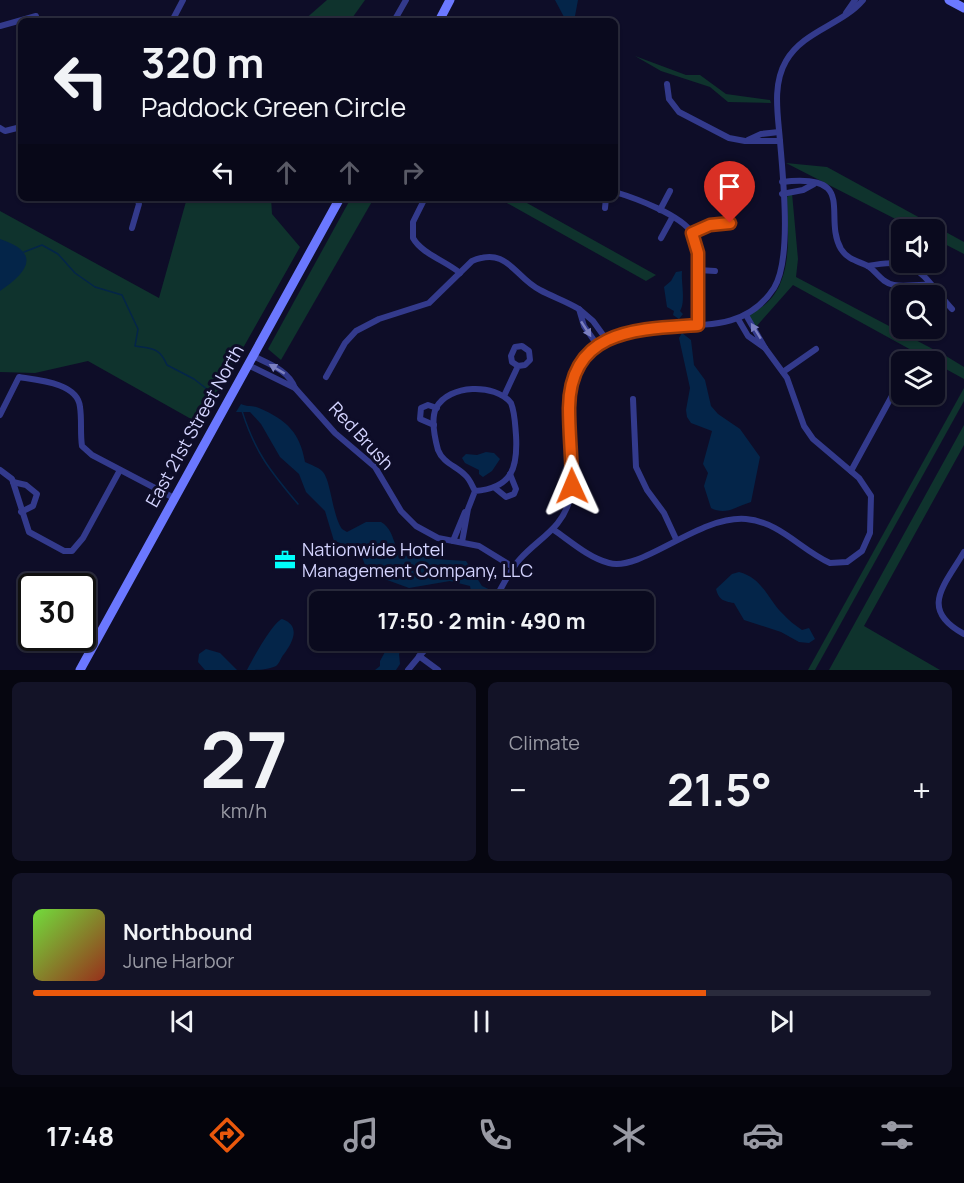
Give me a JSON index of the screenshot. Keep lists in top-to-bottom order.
{
  "streets": {
    "main road": ["East 21st Street North"],
    "street": ["Red Brush"]
  },
  "crossings": [
    ["East 21st Street North", "Red Brush"]
  ],
  "places": {
    "office": ["Nationwide Hotel Management Company, LLC"]
  },
  "page": {
    "turn": ["320 m", "Paddock Green Circle"],
    "limit": "30",
    "trip": "17:50 · 2 min · 490 m",
    "tile": [
      ["27", "km/h"],
      "Climate"
    ],
    "heat": ["−", "21.5°", "+"],
    "song": ["Northbound", "June Harbor"],
    "tabs": "17:48"
  }
}
